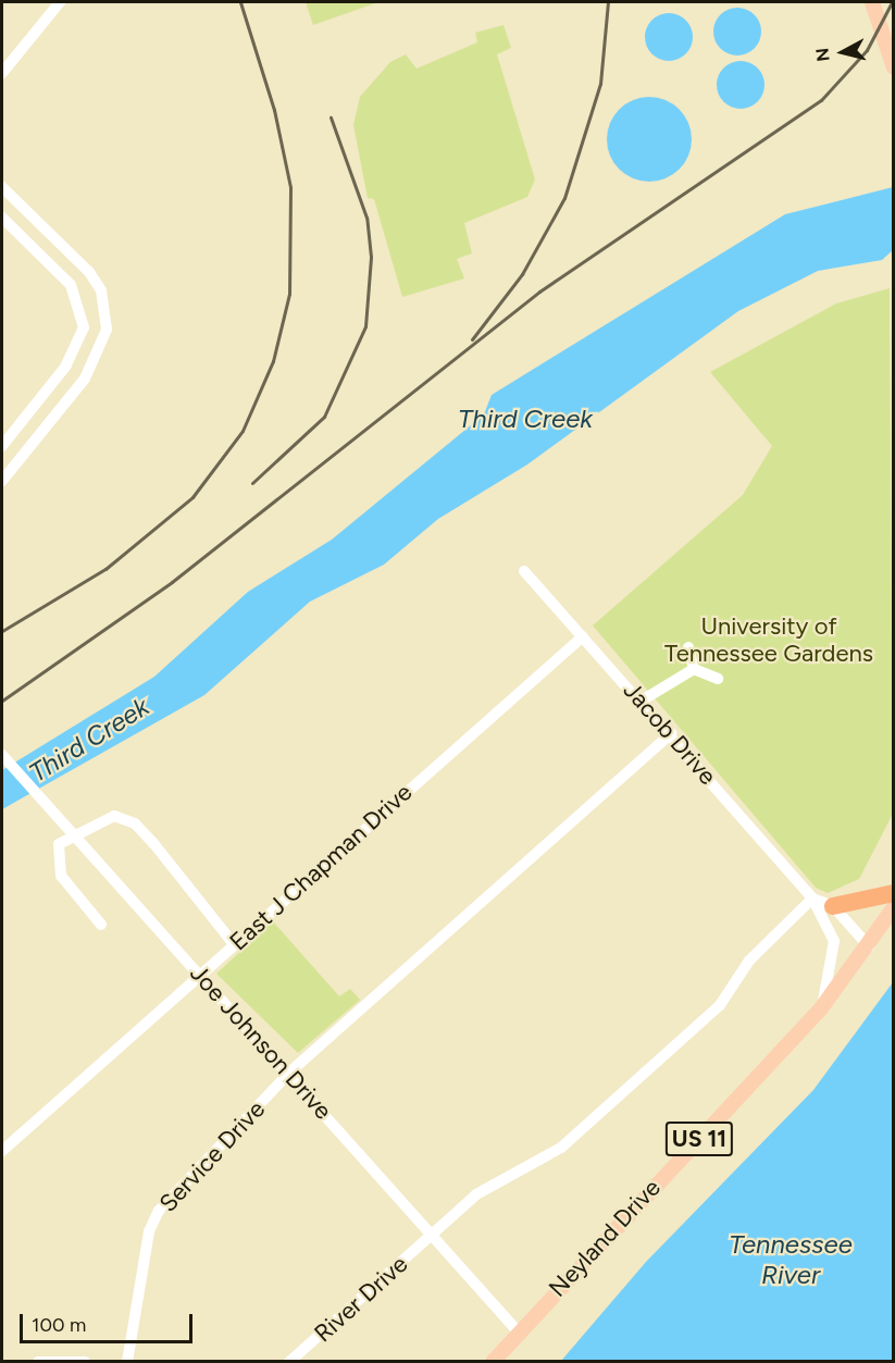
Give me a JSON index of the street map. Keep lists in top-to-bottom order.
{
  "streets": {
    "main road": ["US 11", "Neyland Drive"],
    "street": [
      "Jacob Drive",
      "East J Chapman Drive",
      "Joe Johnson Drive",
      "Service Drive",
      "River Drive"
    ]
  },
  "crossings": [
    ["Jacob Drive", "East J Chapman Drive"],
    ["Jacob Drive", "Service Drive"],
    ["Jacob Drive", "Neyland Drive"],
    ["Jacob Drive", "River Drive"],
    ["East J Chapman Drive", "Joe Johnson Drive"],
    ["Joe Johnson Drive", "Service Drive"],
    ["Joe Johnson Drive", "Neyland Drive"],
    ["Joe Johnson Drive", "River Drive"]
  ],
  "water": ["Third Creek", "Tennessee River"],
  "parks": ["University of Tennessee Gardens"],
  "scale_bar": "100 m",
  "north": "left"
}
